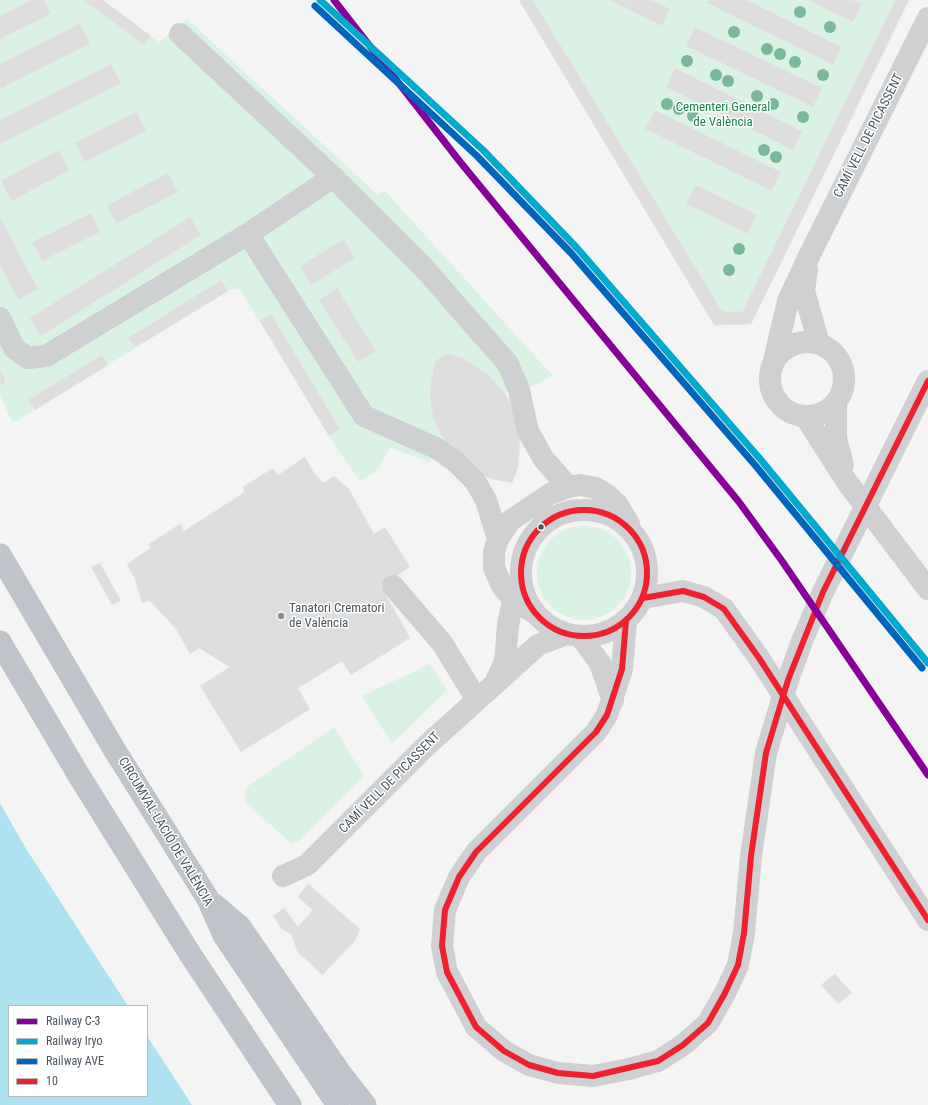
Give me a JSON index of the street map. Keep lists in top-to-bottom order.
{
  "streets": {
    "highway": ["CIRCUMVAL·LACIÓ DE VALÈNCIA"],
    "street": ["CAMÍ VELL DE PICASSENT"]
  },
  "parks": ["Cementeri General de València"],
  "places": ["Tanatori Crematori de València"],
  "lines": [
    "rail line C-3",
    "rail line Iryo",
    "rail line AVE",
    "transit line 10"
  ],
  "legend": [
    "Railway C-3",
    "Railway Iryo",
    "Railway AVE",
    "10"
  ]
}
